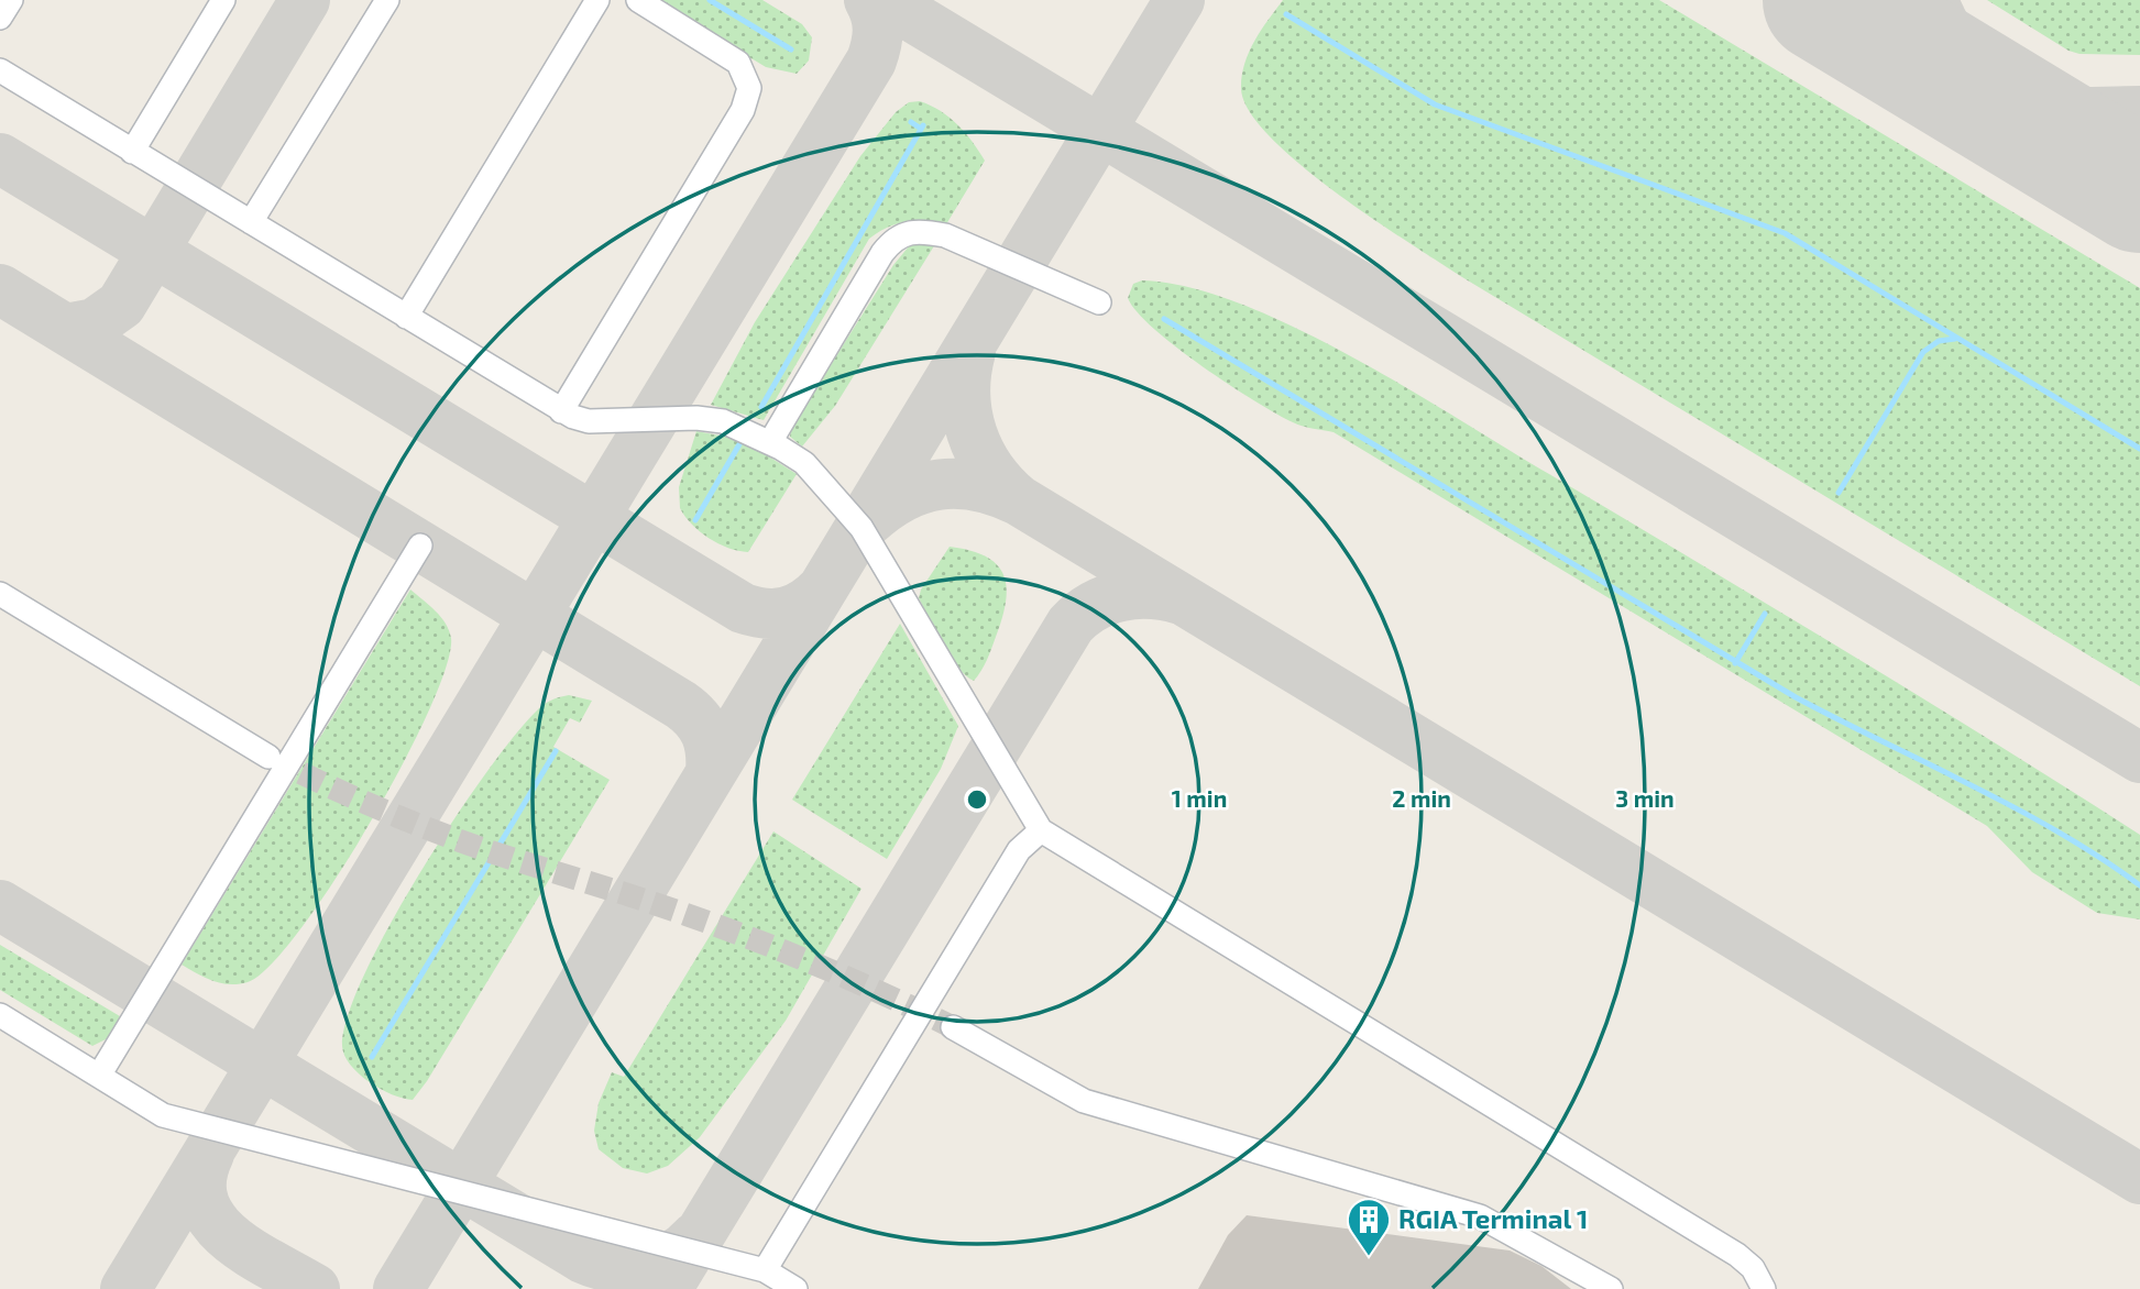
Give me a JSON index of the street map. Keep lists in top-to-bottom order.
{
  "places": {
    "building": ["RGIA Terminal 1"]
  },
  "rings": ["1 min", "2 min", "3 min"]
}
